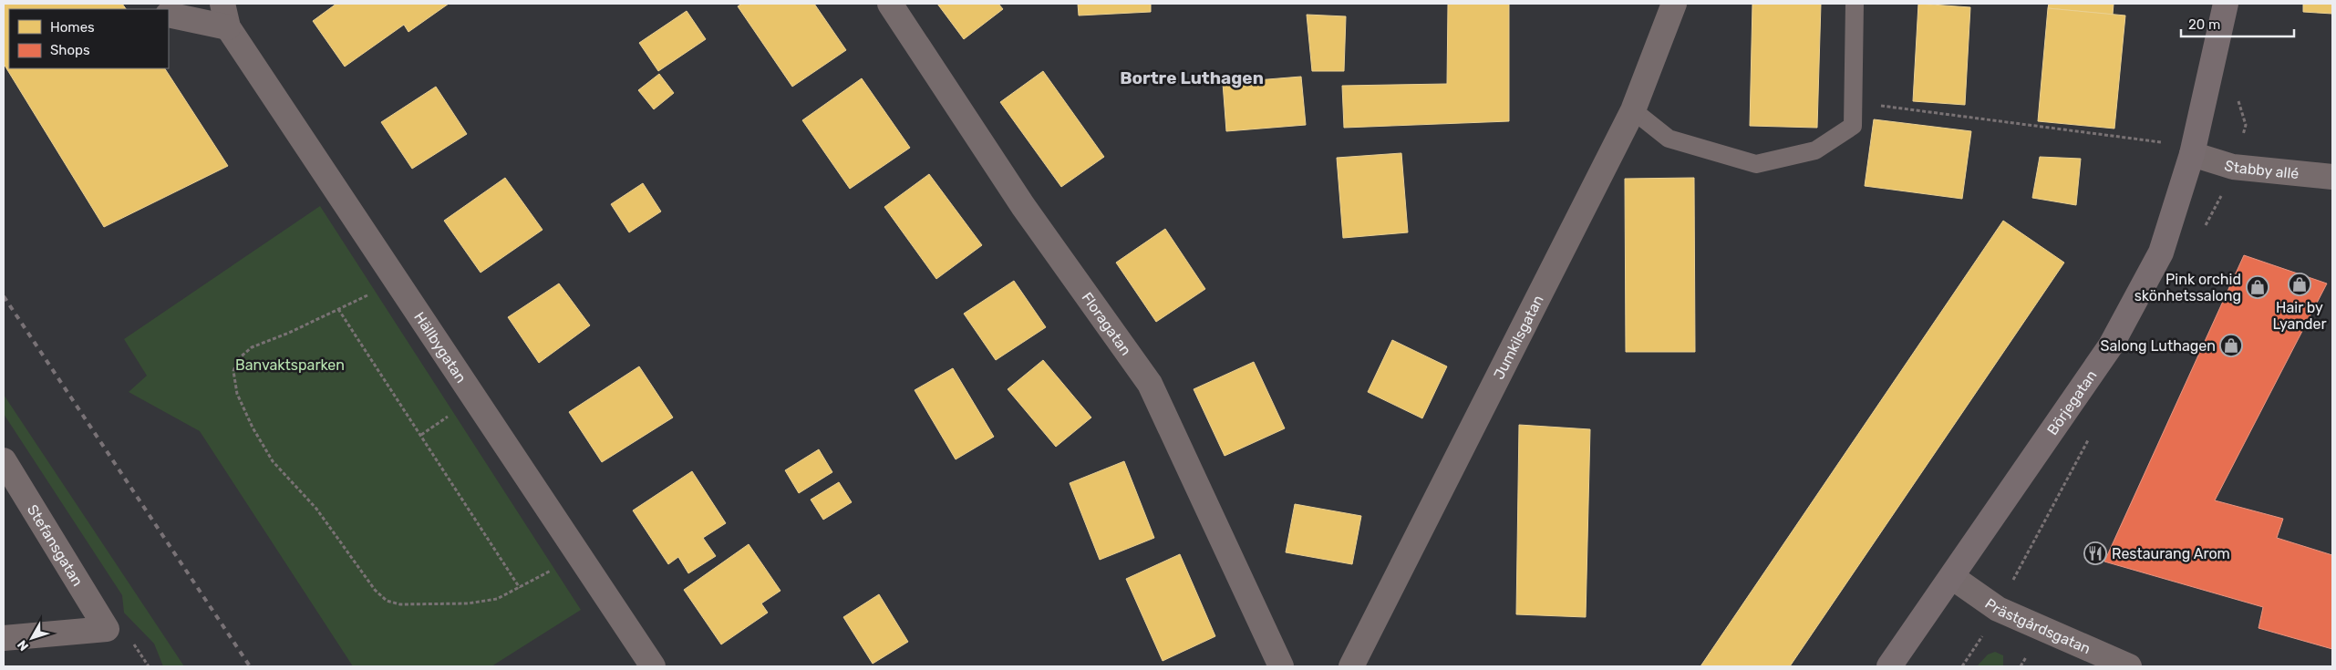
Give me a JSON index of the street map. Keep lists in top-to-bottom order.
{
  "streets": {
    "street": [
      "Stabby allé",
      "Floragatan",
      "Jumkilsgatan",
      "Hällbygatan",
      "Börjegatan",
      "Stefansgatan",
      "Prästgårdsgatan"
    ]
  },
  "crossings": [
    ["Stabby allé", "Börjegatan"],
    ["Börjegatan", "Prästgårdsgatan"]
  ],
  "districts": ["Bortre Luthagen"],
  "parks": ["Banvaktsparken"],
  "places": {
    "shop": ["Hair by Lyander", "Pink orchid skönhetssalong", "Salong Luthagen"],
    "restaurant": ["Restaurang Arom"]
  },
  "legend": ["Homes", "Shops"],
  "scale_bar": "20 m",
  "north": "bottom left"
}
